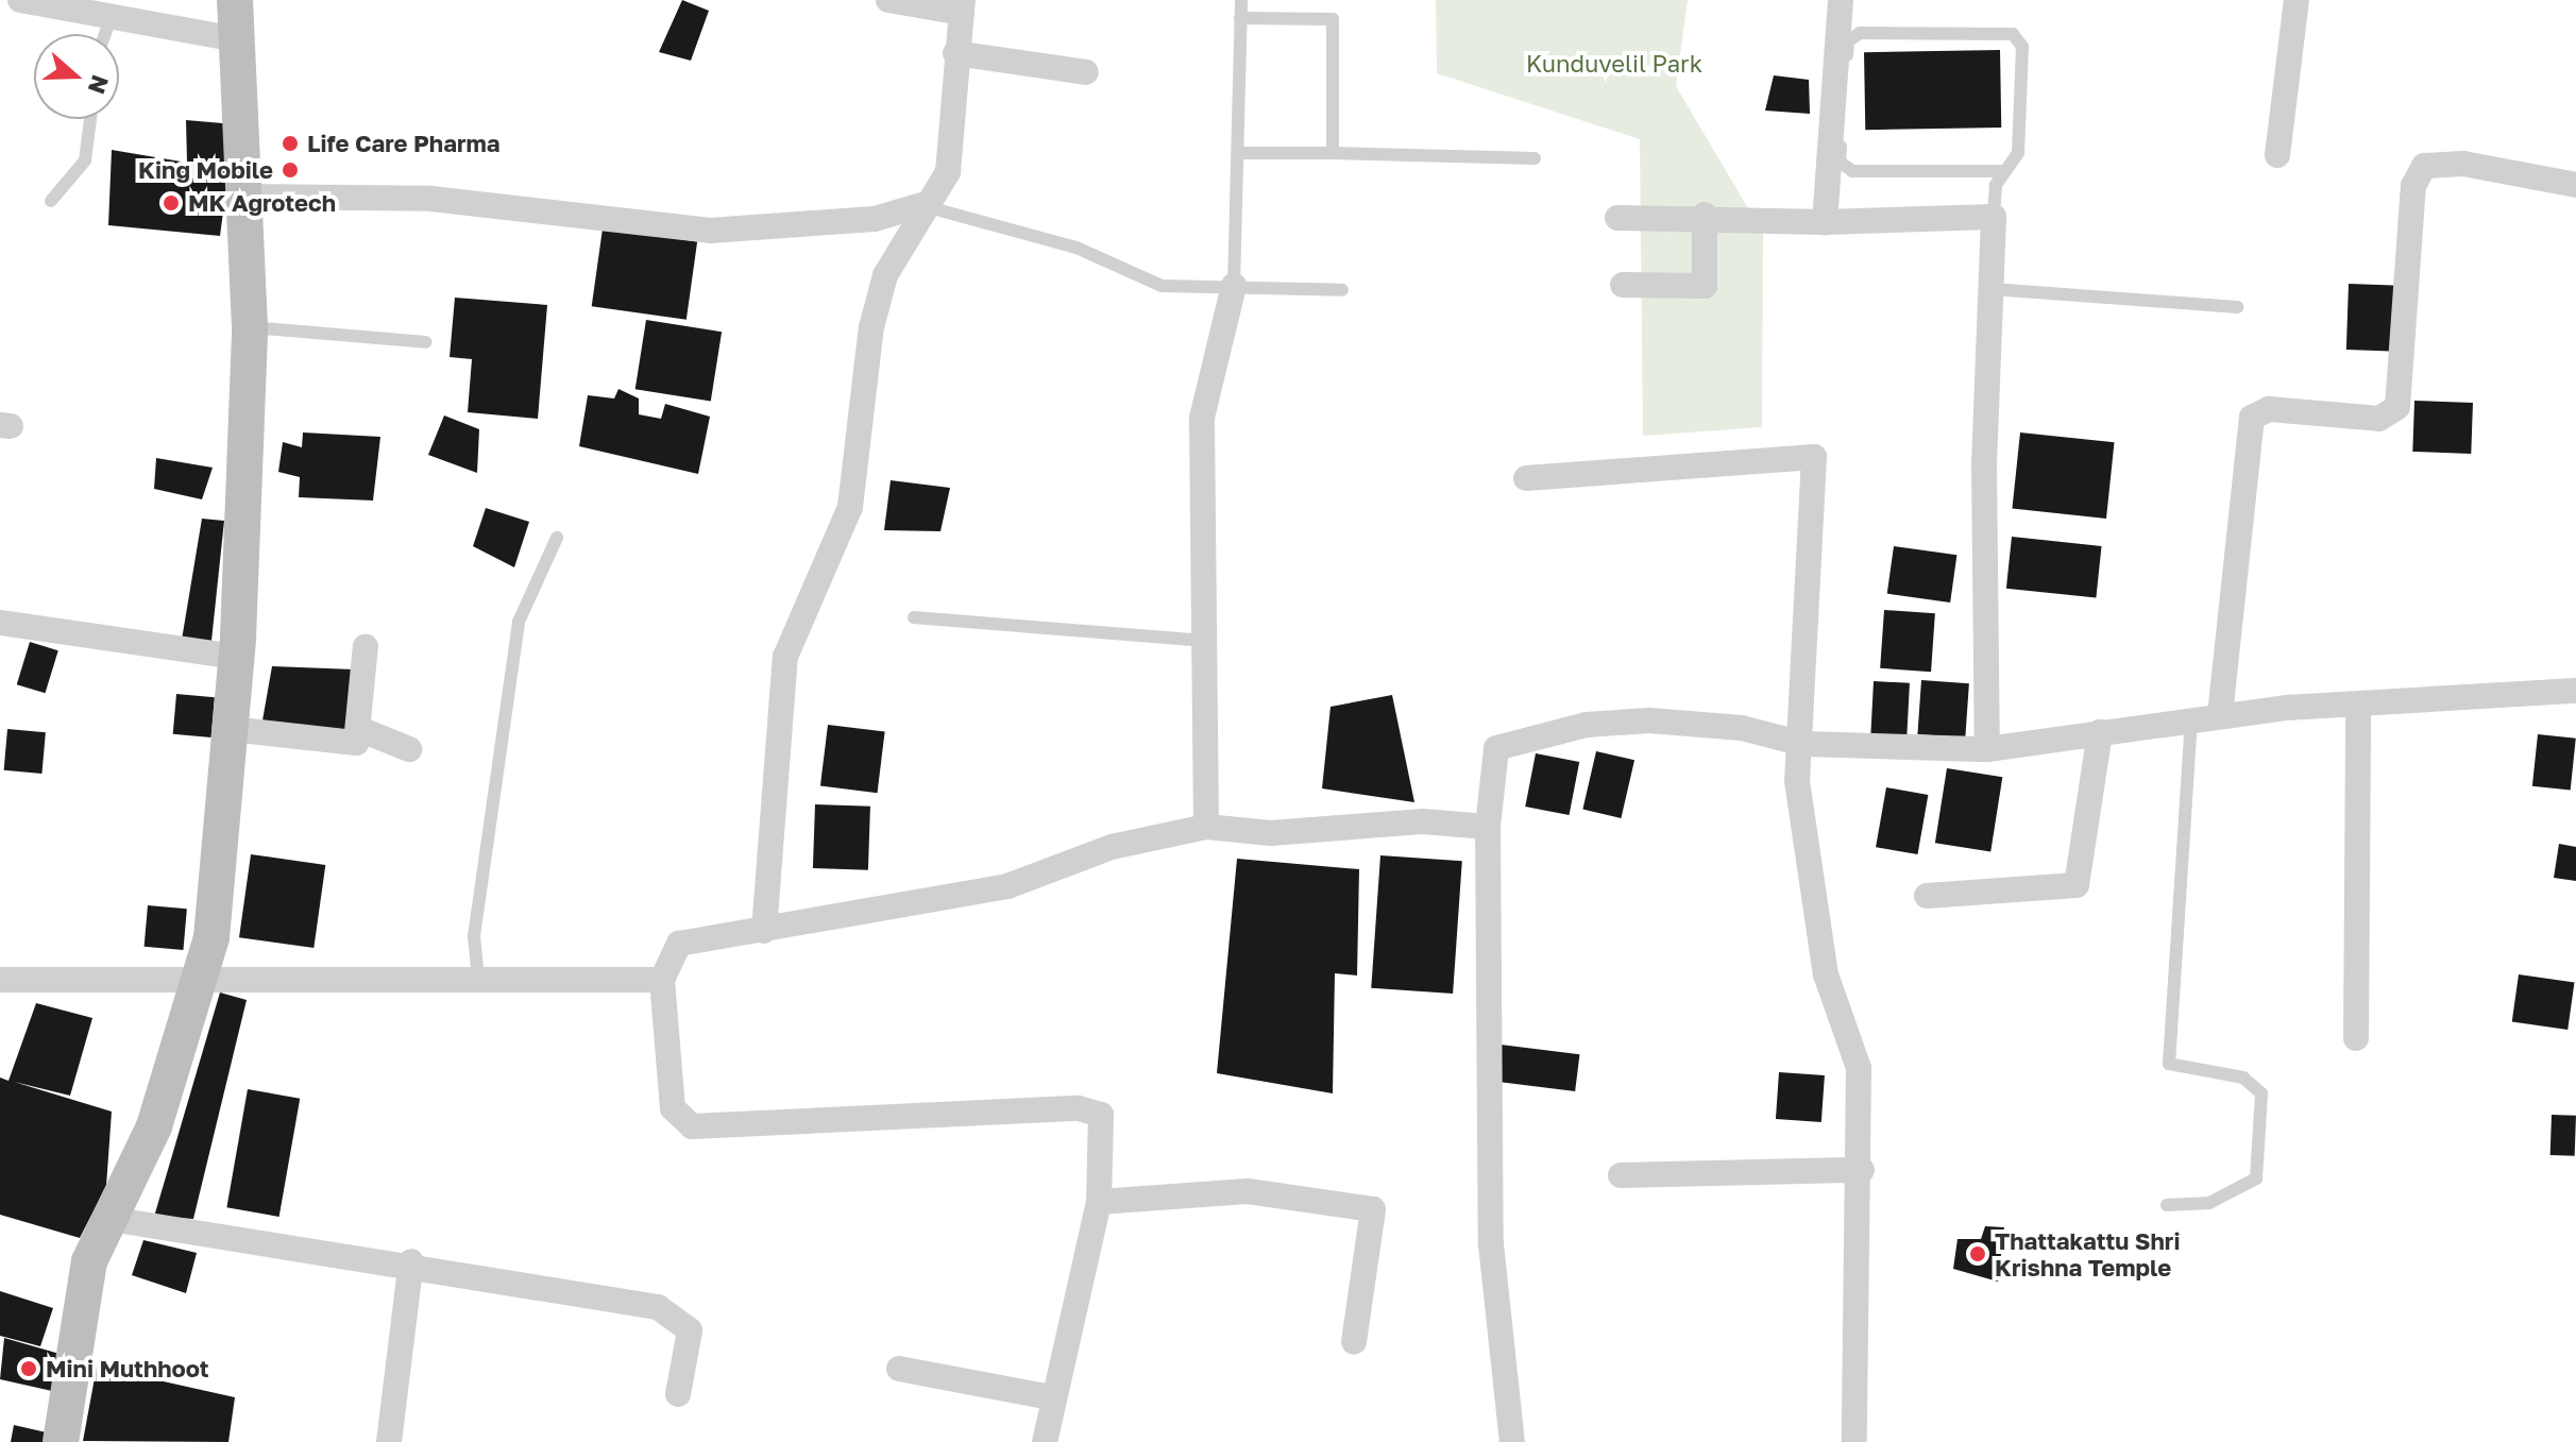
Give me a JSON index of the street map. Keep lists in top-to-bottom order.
{
  "parks": ["Kunduvelil Park"],
  "places": [
    "Life Care Pharma",
    "King Mobile",
    "MK Agrotech",
    "Thattakattu Shri Krishna Temple",
    "Mini Muthhoot"
  ],
  "north": "right"
}
